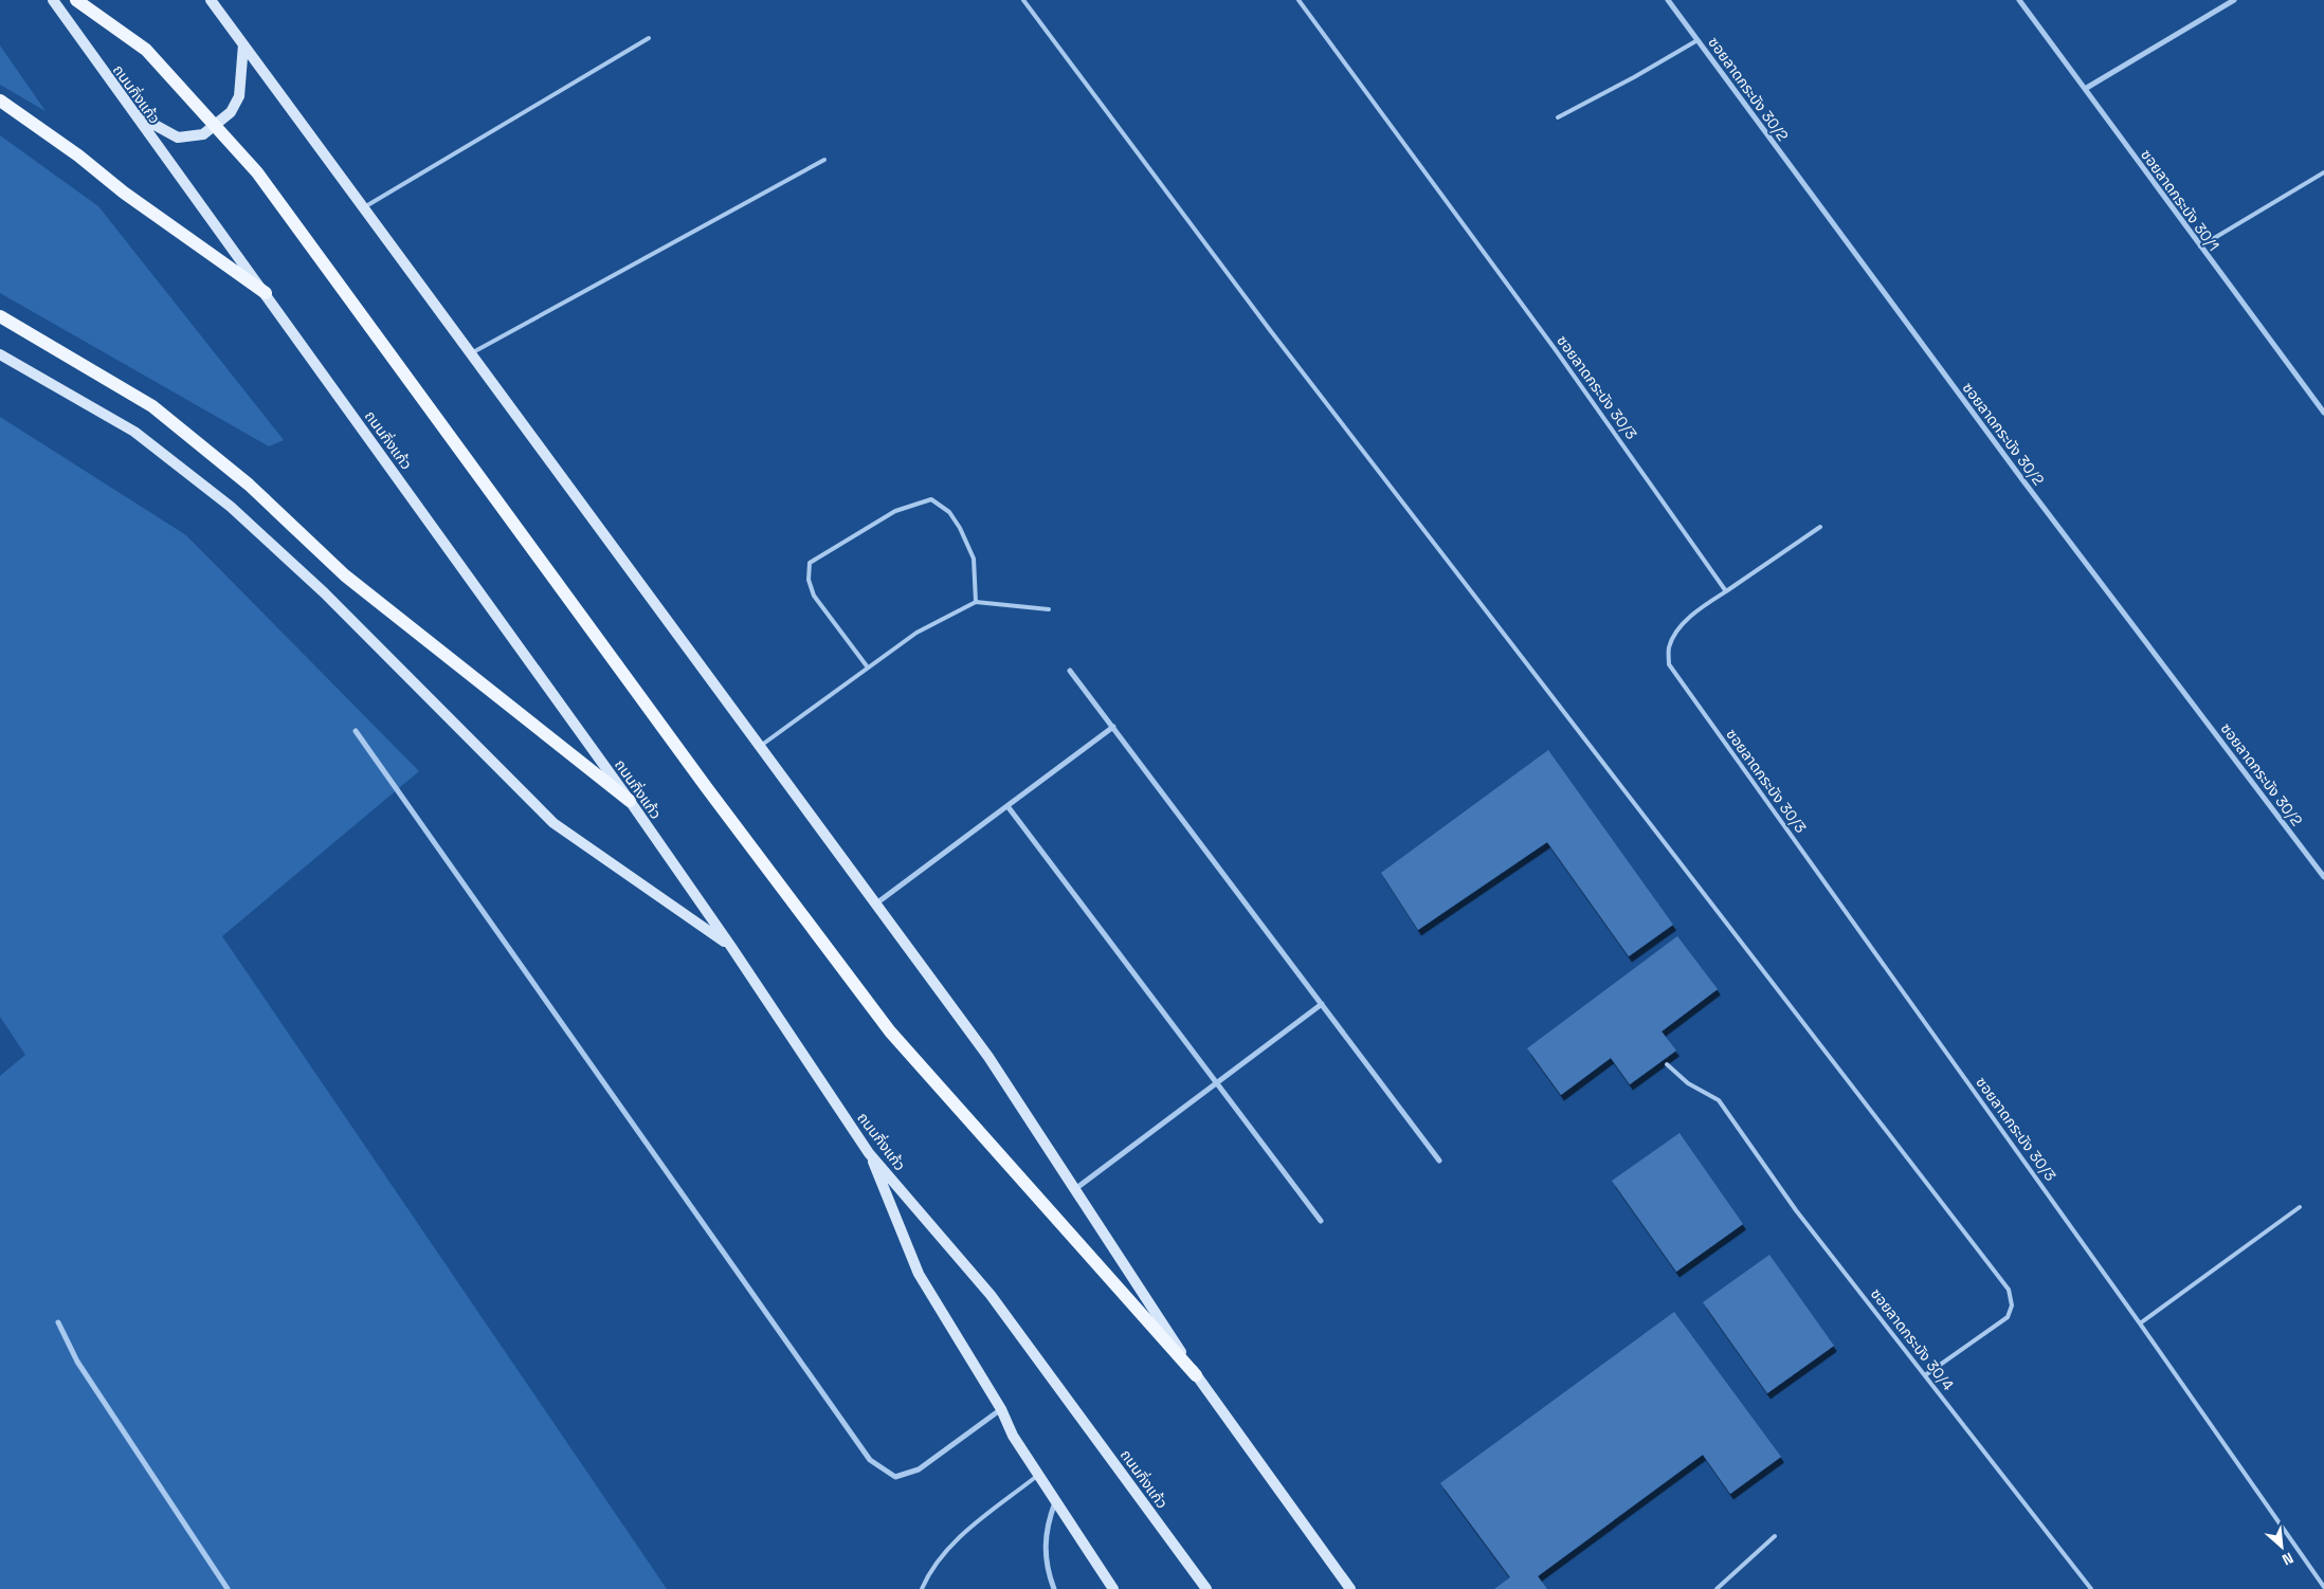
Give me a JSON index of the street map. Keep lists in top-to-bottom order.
{
  "streets": {
    "main road": ["ถนนกิ่งแก้ว"],
    "street": ["ซอยลาดกระบัง 30/2", "ซอยลาดกระบัง 30/1"],
    "lane": ["ซอยลาดกระบัง 30/3", "ซอยลาดกระบัง 30/4"]
  },
  "north": "bottom right"
}
